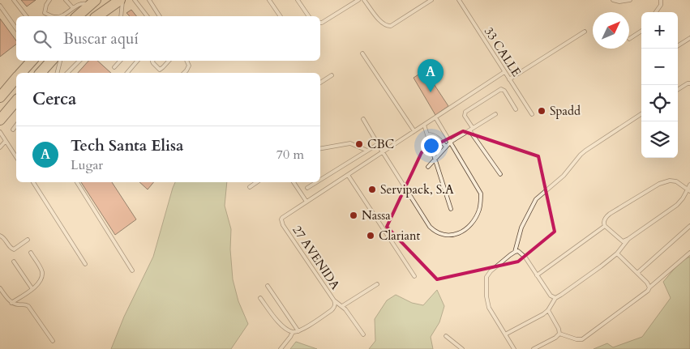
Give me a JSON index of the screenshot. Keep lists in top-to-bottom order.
{
  "streets": {
    "lane": ["33 CALLE", "27 AVENIDA"]
  },
  "crossings": [
    ["33 CALLE", "27 AVENIDA"]
  ],
  "places": [
    "Spadd",
    "CBC",
    "Servipack, S.A",
    "Nassa",
    "Clariant"
  ],
  "north": "top right",
  "page": {
    "map_buttons": ["+", "−"],
    "search": "Buscar aquí",
    "pins": "A",
    "heading": "Cerca",
    "list": [
      {
        "mark": "A",
        "name": "Tech Santa Elisa",
        "note": "Lugar",
        "value": "70 m"
      }
    ]
  }
}
